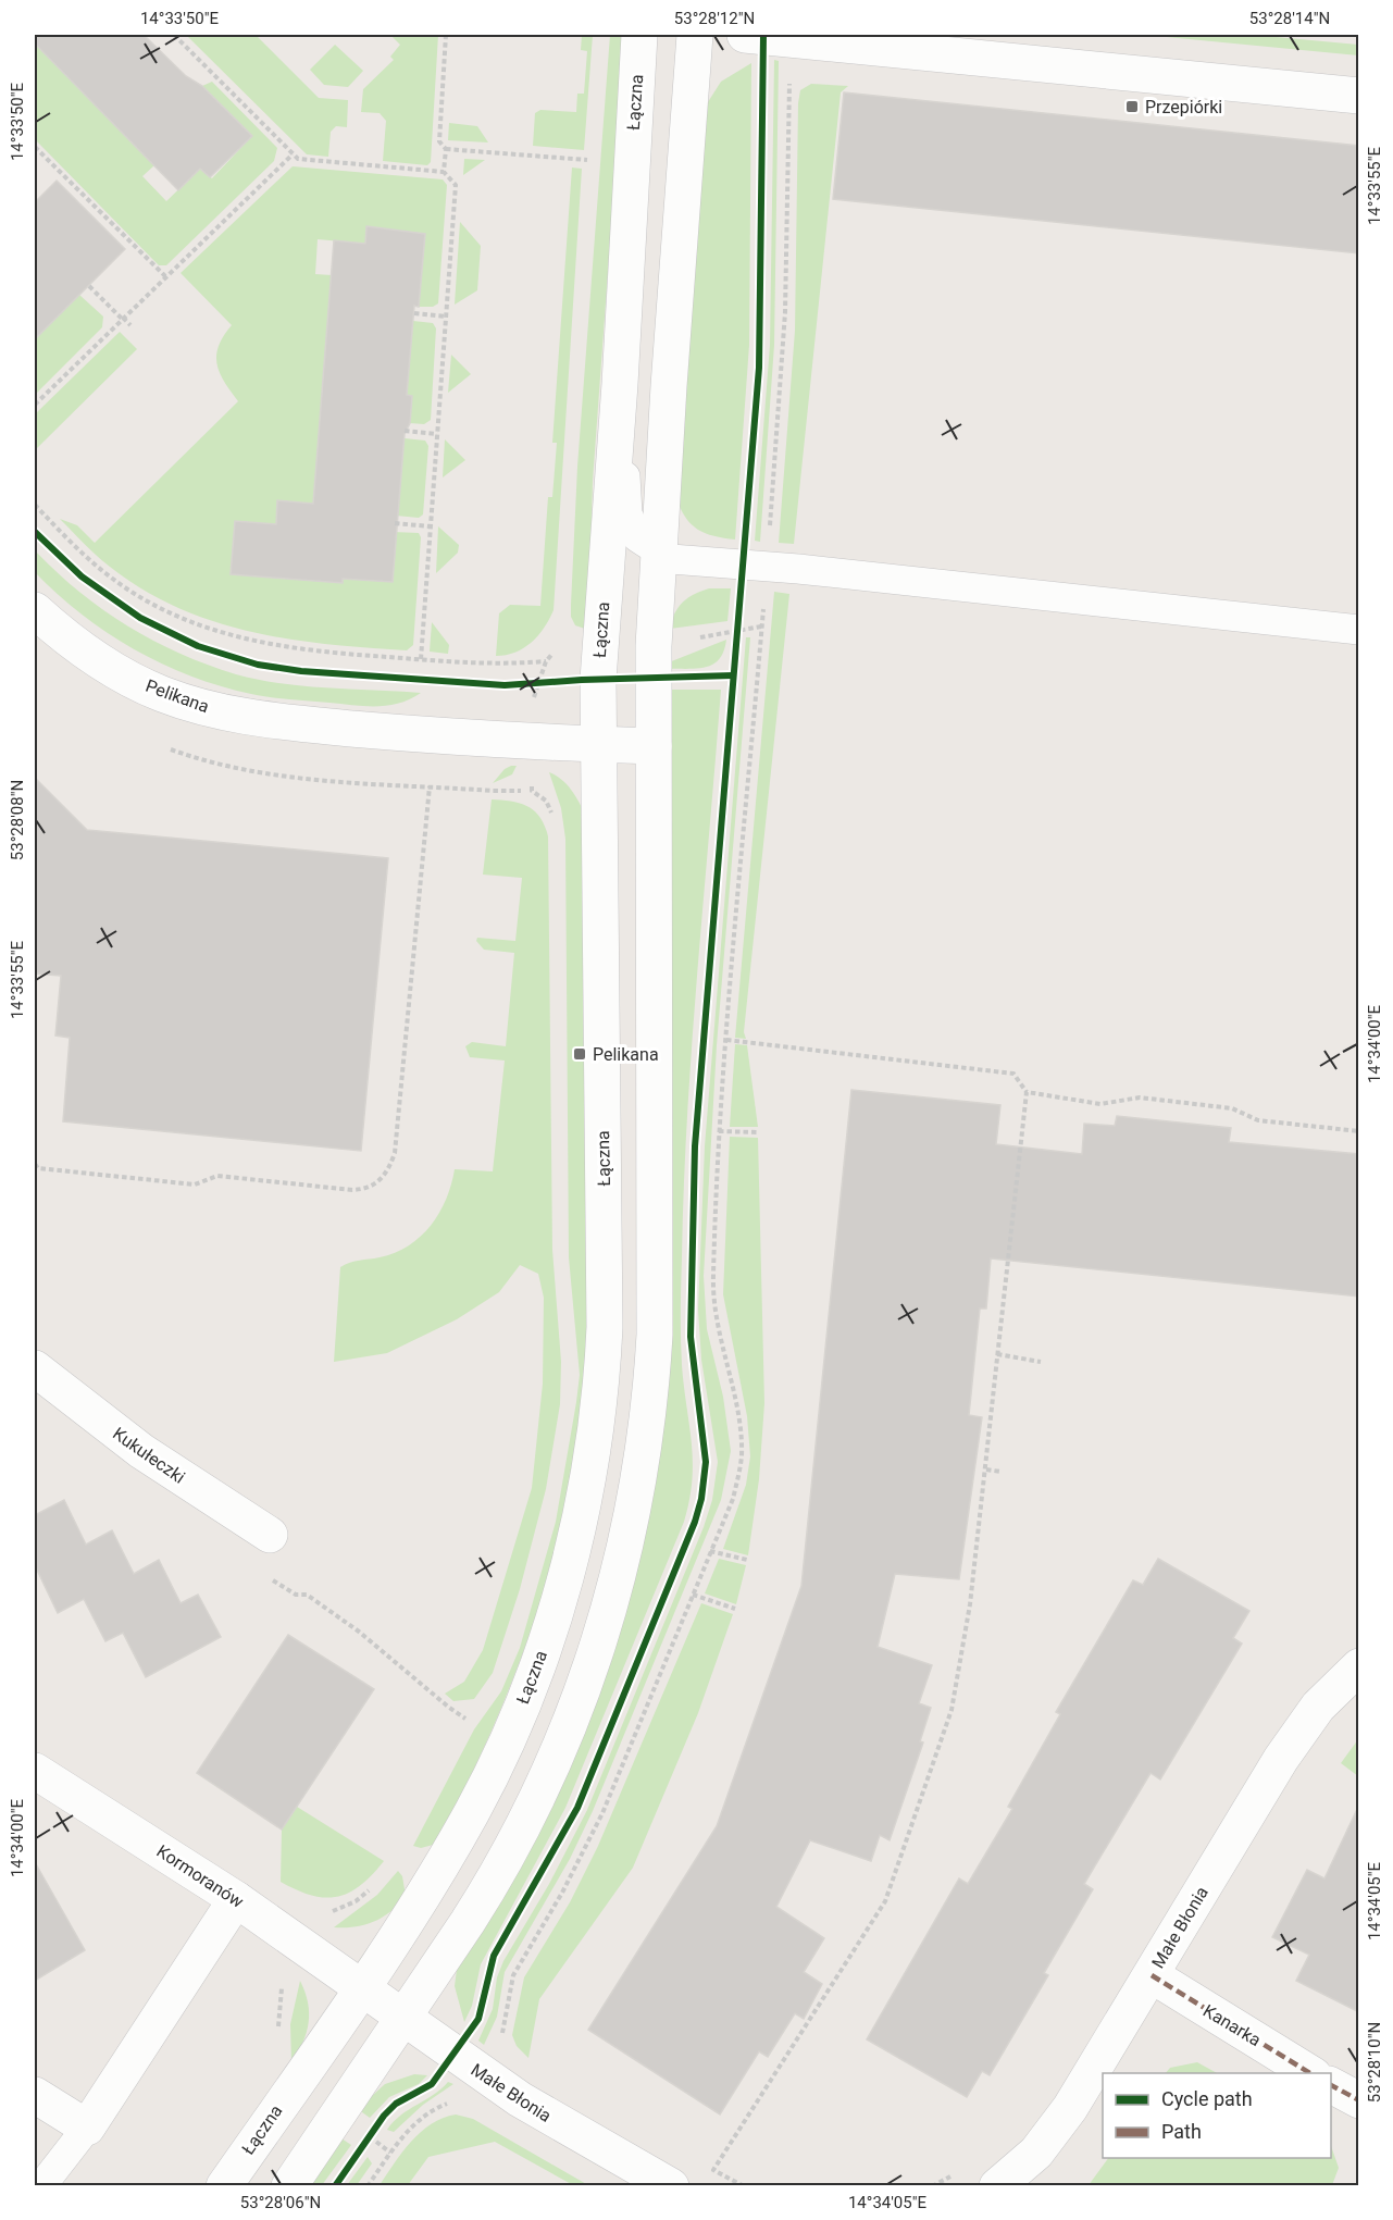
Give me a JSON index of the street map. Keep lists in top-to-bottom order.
{
  "streets": {
    "street": [
      "Łączna",
      "Pelikana",
      "Kukułeczki",
      "Kormoranów",
      "Małe Błonia",
      "Kanarka"
    ]
  },
  "crossings": [
    ["Łączna", "Pelikana"],
    ["Łączna", "Kormoranów"],
    ["Łączna", "Małe Błonia"],
    ["Kormoranów", "Małe Błonia"],
    ["Małe Błonia", "Kanarka"]
  ],
  "places": {
    "transit": ["Przepiórki", "Pelikana"]
  },
  "legend": ["Cycle path", "Path"],
  "coordinates": [
    "14°33'50\"E",
    "53°28'12\"N",
    "53°28'14\"N",
    "14°33'55\"E",
    "53°28'08\"N",
    "14°34'00\"E",
    "14°34'05\"E",
    "53°28'10\"N",
    "53°28'06\"N"
  ]
}
